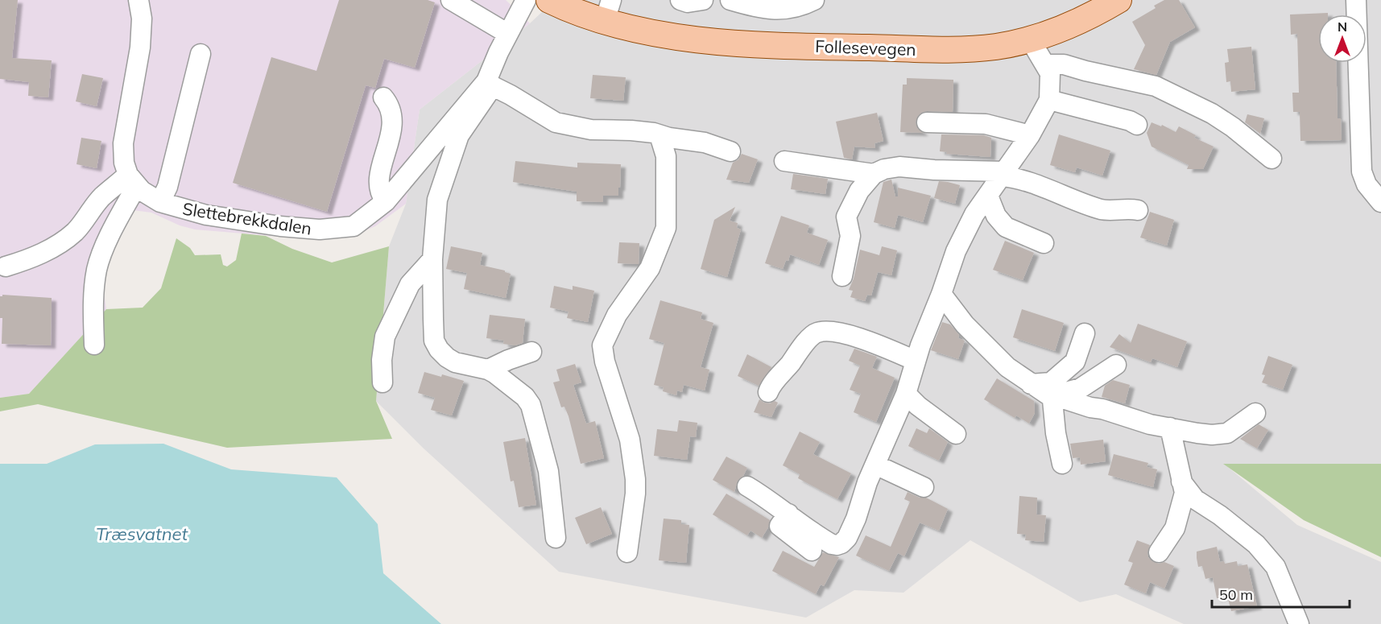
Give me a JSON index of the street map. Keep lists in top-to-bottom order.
{
  "streets": {
    "main road": ["Follesevegen"],
    "street": ["Slettebrekkdalen"]
  },
  "water": ["Træsvatnet"],
  "scale_bar": "50 m",
  "north": "top"
}
